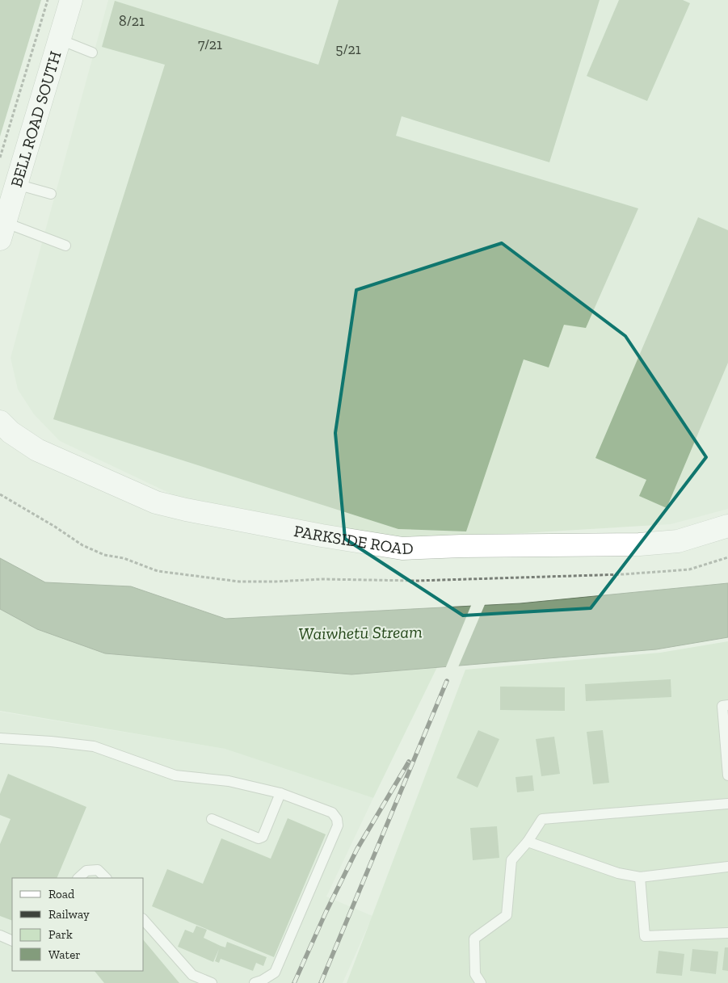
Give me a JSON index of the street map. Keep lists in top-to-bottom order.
{
  "streets": {
    "main road": ["BELL ROAD SOUTH", "PARKSIDE ROAD"]
  },
  "water": ["Waiwhetū Stream"],
  "house_numbers": ["8/21", "7/21", "5/21"],
  "legend": [
    "Road",
    "Railway",
    "Park",
    "Water"
  ]
}
